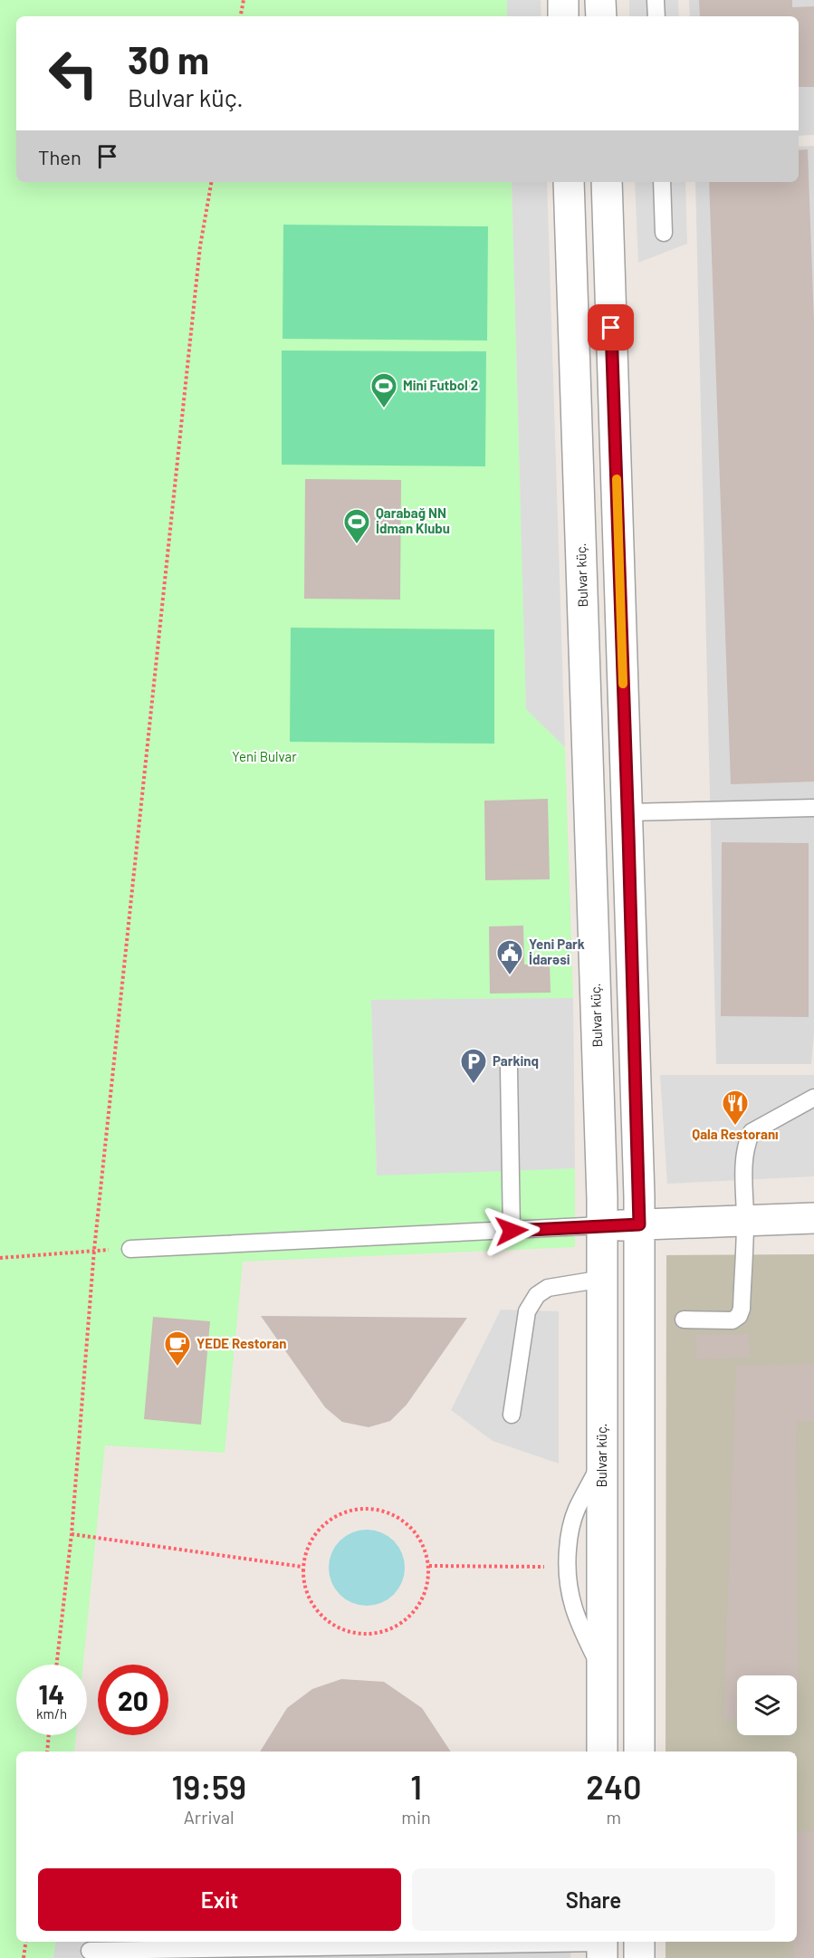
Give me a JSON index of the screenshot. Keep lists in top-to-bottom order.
{
  "streets": {
    "street": ["Bulvar küç."]
  },
  "parks": ["Yeni Bulvar"],
  "places": {
    "sports": ["Mini Futbol 2", "Qarabağ NN İdman Klubu"],
    "public building": ["Yeni Park İdarəsi"],
    "parking": ["Parkinq"],
    "restaurant": ["Qala Restoranı"],
    "cafe": ["YEDE Restoran"]
  },
  "page": {
    "turn": ["30 m", "Bulvar küç."],
    "then": "Then",
    "speed": "14 km/h",
    "limit": "20",
    "eta": [
      "19:59",
      "Arrival",
      "1",
      "min",
      "240",
      "m"
    ],
    "buttons": ["Exit", "Share"]
  }
}
